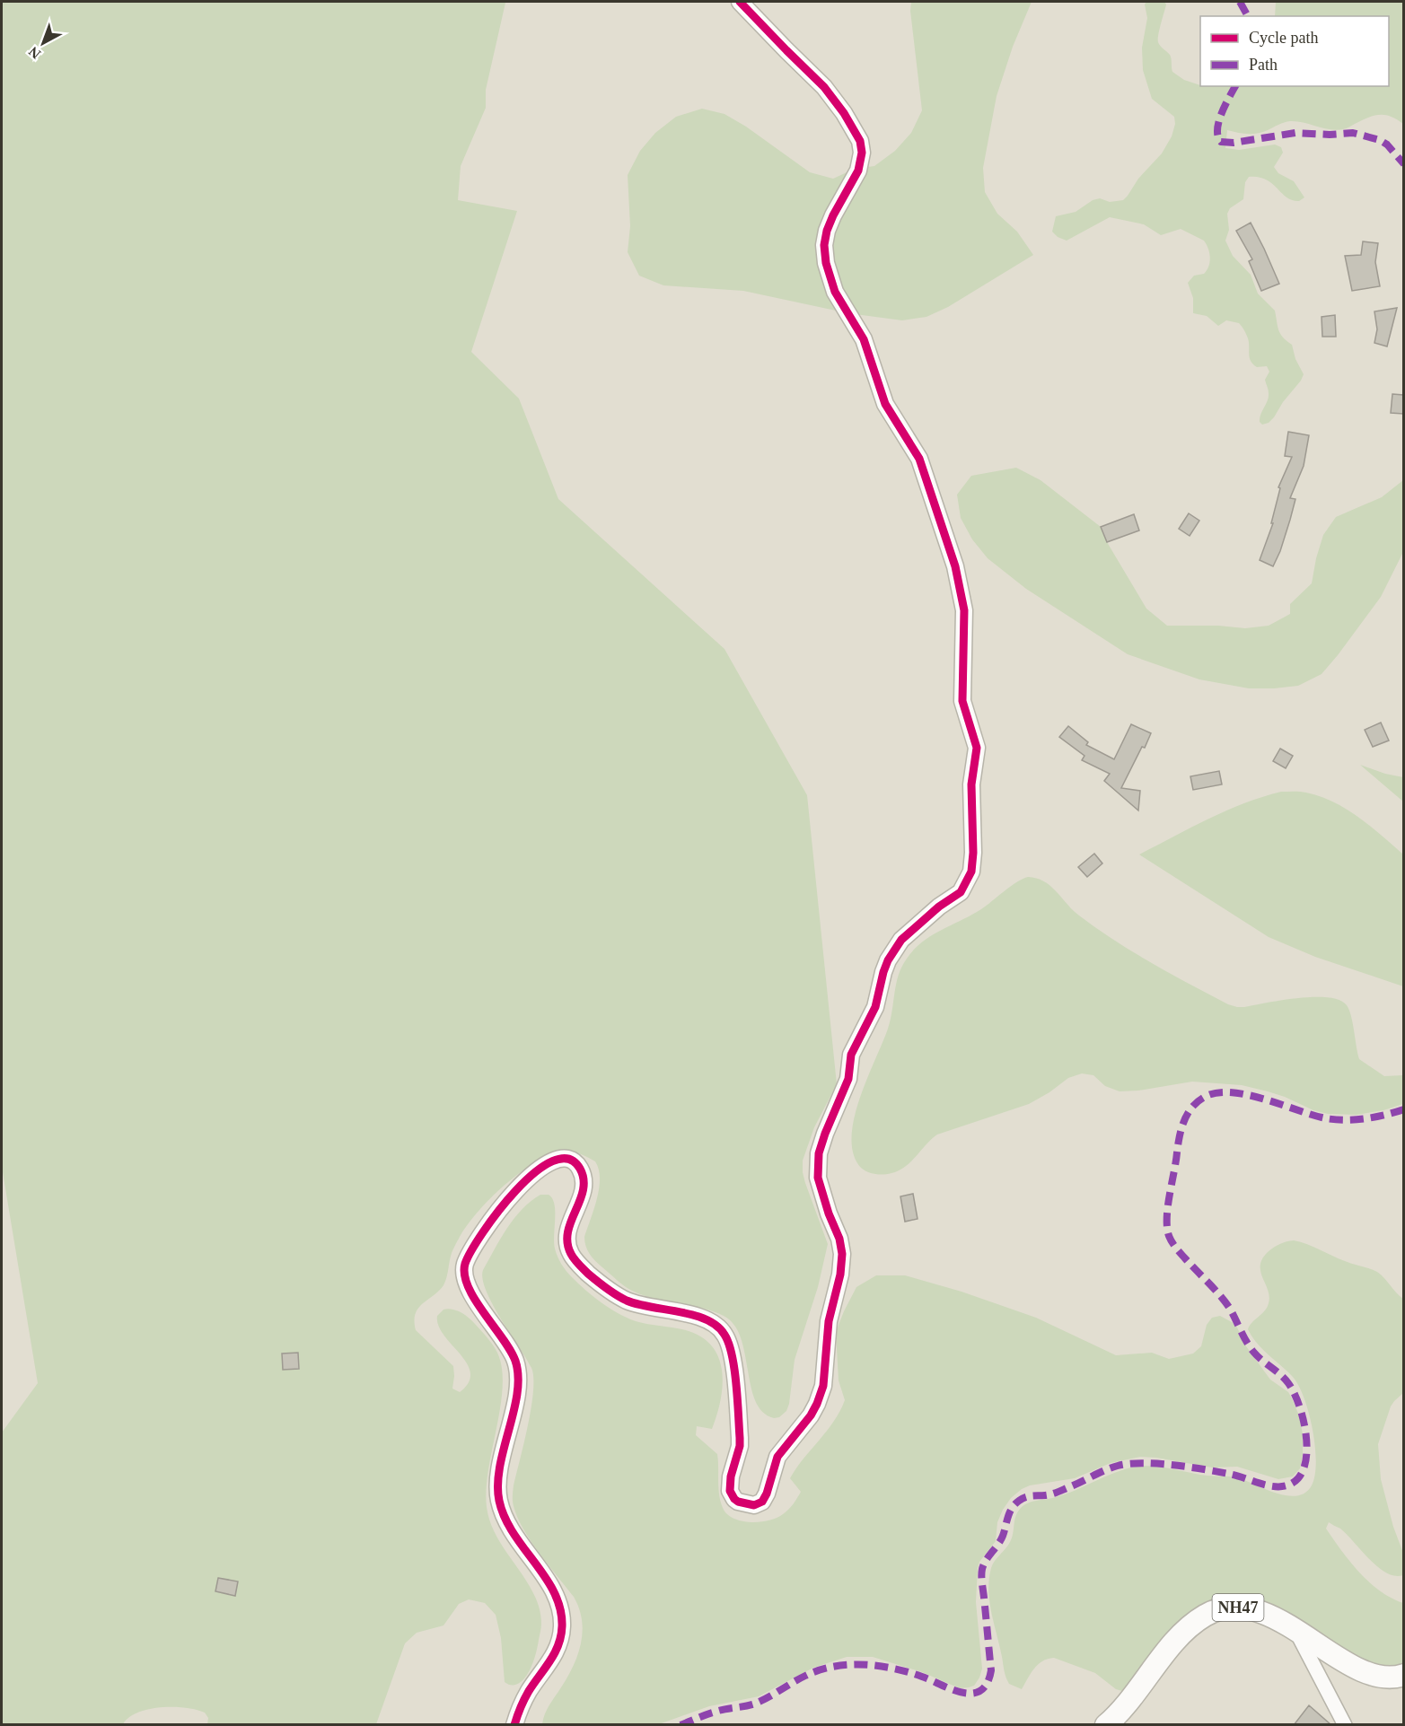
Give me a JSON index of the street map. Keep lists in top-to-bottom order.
{
  "streets": {
    "highway": ["NH47"]
  },
  "legend": ["Cycle path", "Path"],
  "north": "bottom left"
}
